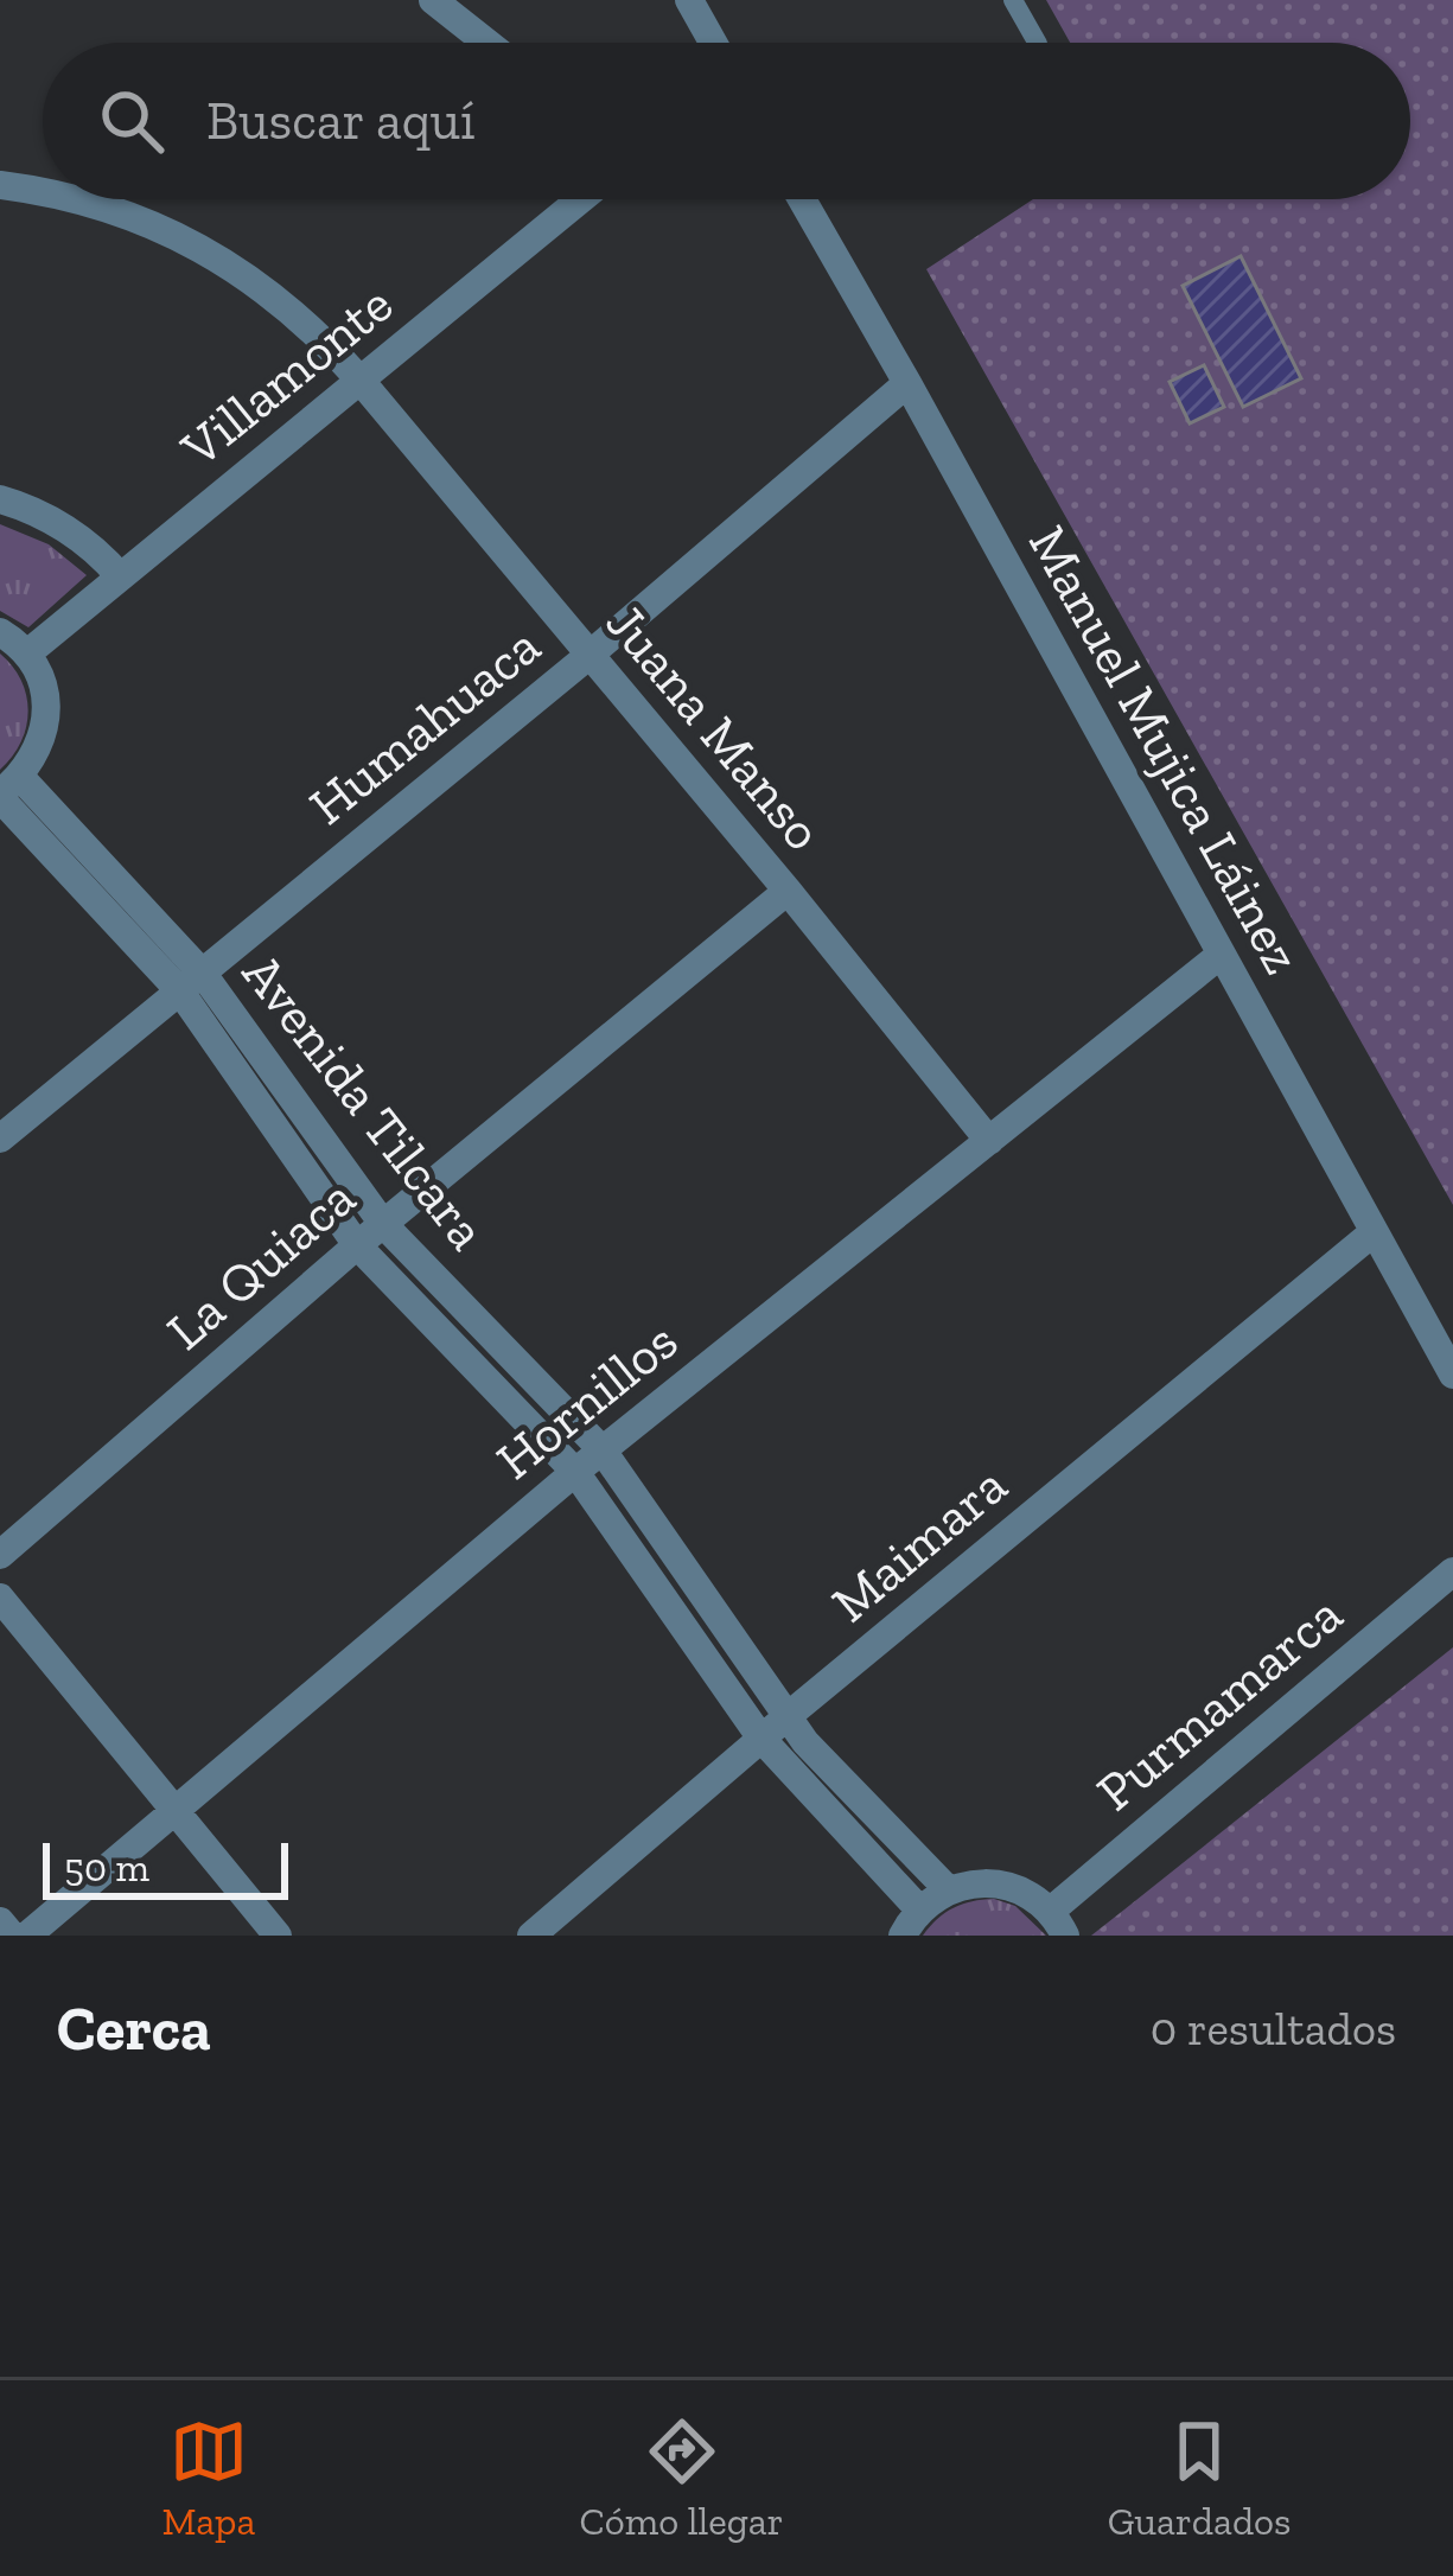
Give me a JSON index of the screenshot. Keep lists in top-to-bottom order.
{
  "streets": {
    "street": [
      "Villamonte",
      "Humahuaca",
      "Juana Manso",
      "Manuel Mujica Láinez",
      "Avenida Tilcara",
      "La Quiaca",
      "Hornillos",
      "Maimara",
      "Purmamarca"
    ]
  },
  "crossings": [
    ["Villamonte", "Juana Manso"],
    ["Humahuaca", "Juana Manso"],
    ["Humahuaca", "Manuel Mujica Láinez"],
    ["Humahuaca", "Avenida Tilcara"],
    ["Juana Manso", "La Quiaca"],
    ["Juana Manso", "Hornillos"],
    ["Manuel Mujica Láinez", "Hornillos"],
    ["Manuel Mujica Láinez", "Maimara"],
    ["Avenida Tilcara", "La Quiaca"],
    ["Avenida Tilcara", "Hornillos"],
    ["Avenida Tilcara", "Maimara"]
  ],
  "scale_bar": "50 m",
  "page": {
    "search": "Buscar aquí",
    "scale": "50 m",
    "heading": ["Cerca", "0 resultados"],
    "nav": ["Mapa", "Cómo llegar", "Guardados"]
  }
}
